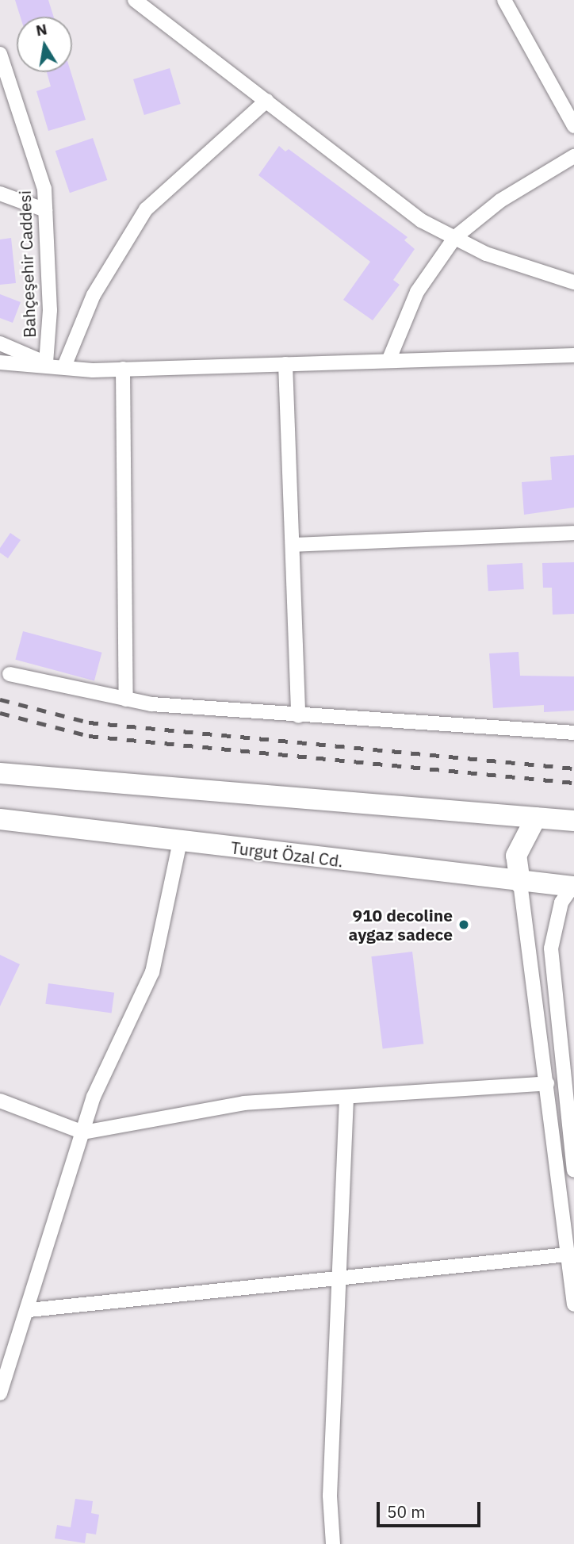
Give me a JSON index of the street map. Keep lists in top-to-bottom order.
{
  "streets": {
    "main road": ["Turgut Özal Cd."],
    "street": ["Bahçeşehir Caddesi"]
  },
  "places": ["910 decoline aygaz sadece"],
  "scale_bar": "50 m",
  "north": "top"
}
